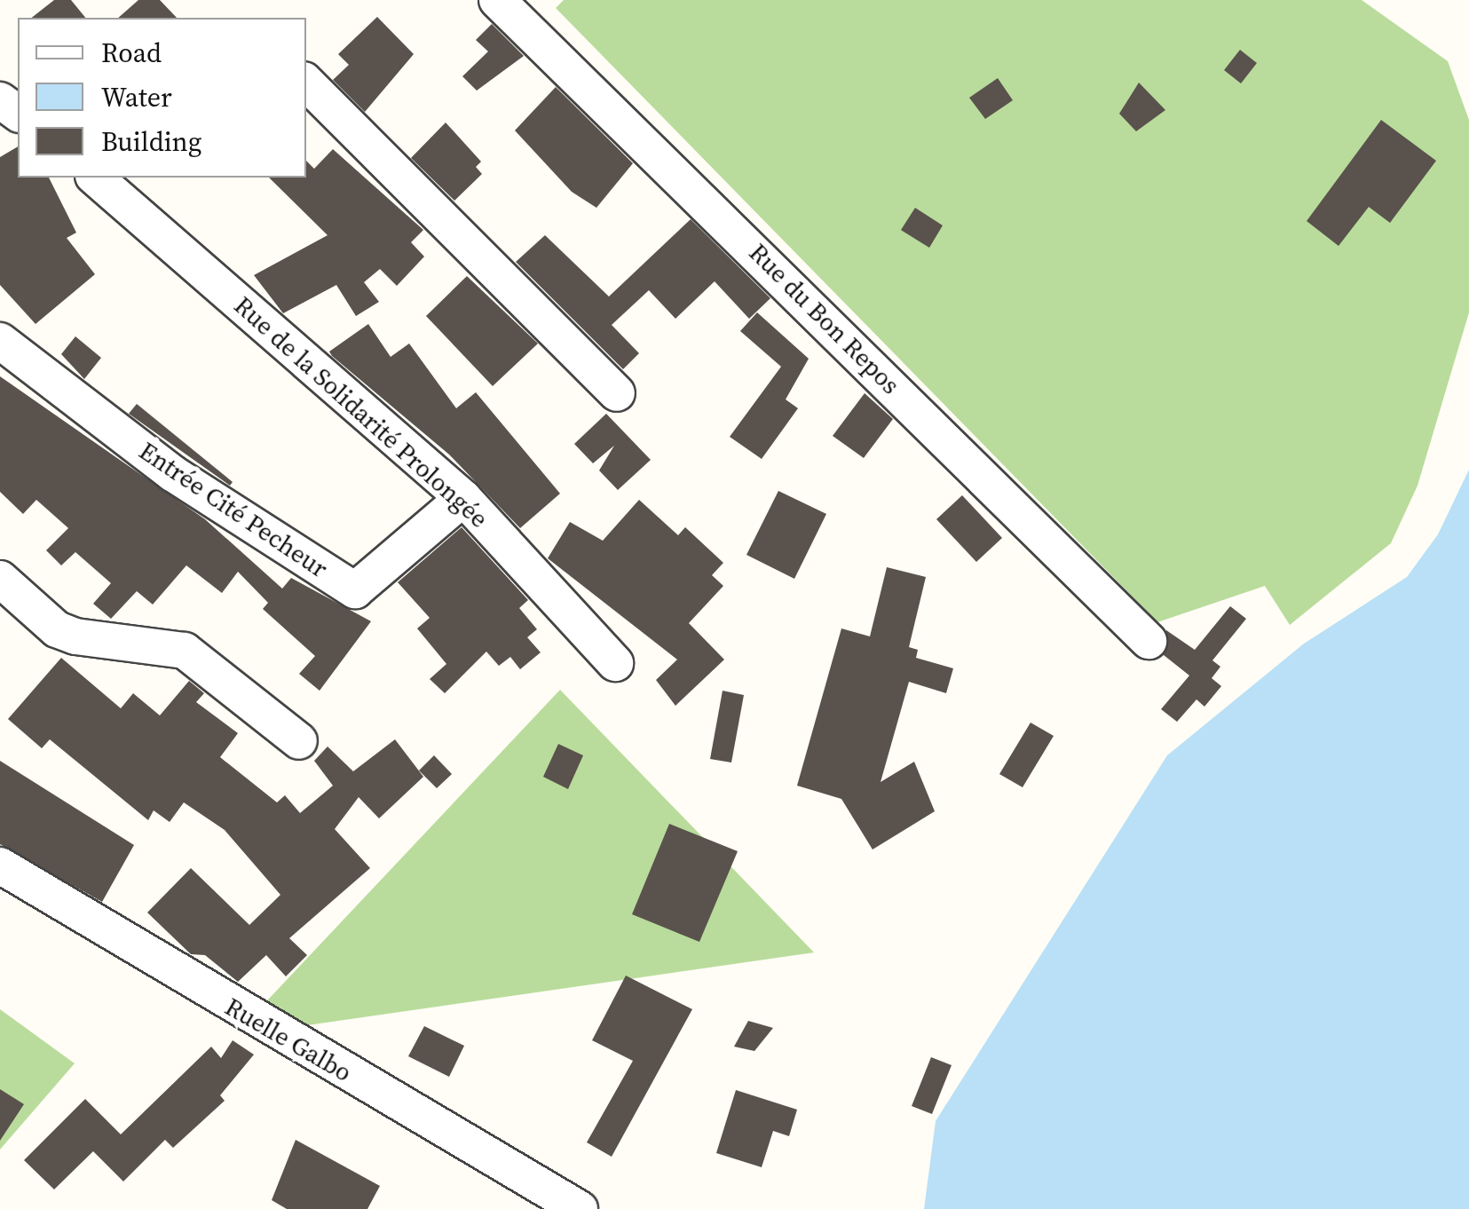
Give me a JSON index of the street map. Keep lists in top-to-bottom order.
{
  "streets": {
    "street": [
      "Rue du Bon Repos",
      "Rue de la Solidarité Prolongée",
      "Entrée Cité Pecheur",
      "Ruelle Galbo"
    ]
  },
  "crossings": [
    ["Rue de la Solidarité Prolongée", "Entrée Cité Pecheur"]
  ],
  "legend": ["Road", "Water", "Building"]
}
